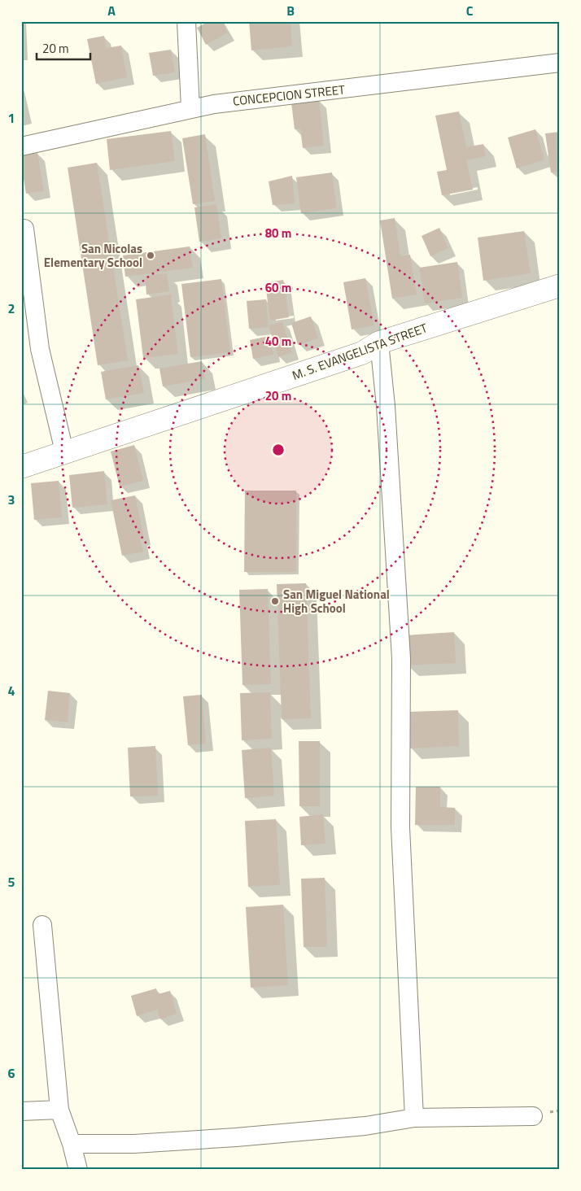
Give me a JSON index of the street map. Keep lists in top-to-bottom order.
{
  "streets": {
    "street": ["CONCEPCION STREET", "M. S. EVANGELISTA STREET"]
  },
  "places": ["San Nicolas Elementary School", "San Miguel National High School"],
  "scale_bar": "20 m",
  "grid": {
    "columns": ["A", "B", "C"],
    "rows": [
      "1",
      "2",
      "3",
      "4",
      "5",
      "6"
    ]
  },
  "rings": [
    "80 m",
    "60 m",
    "40 m",
    "20 m"
  ]
}
